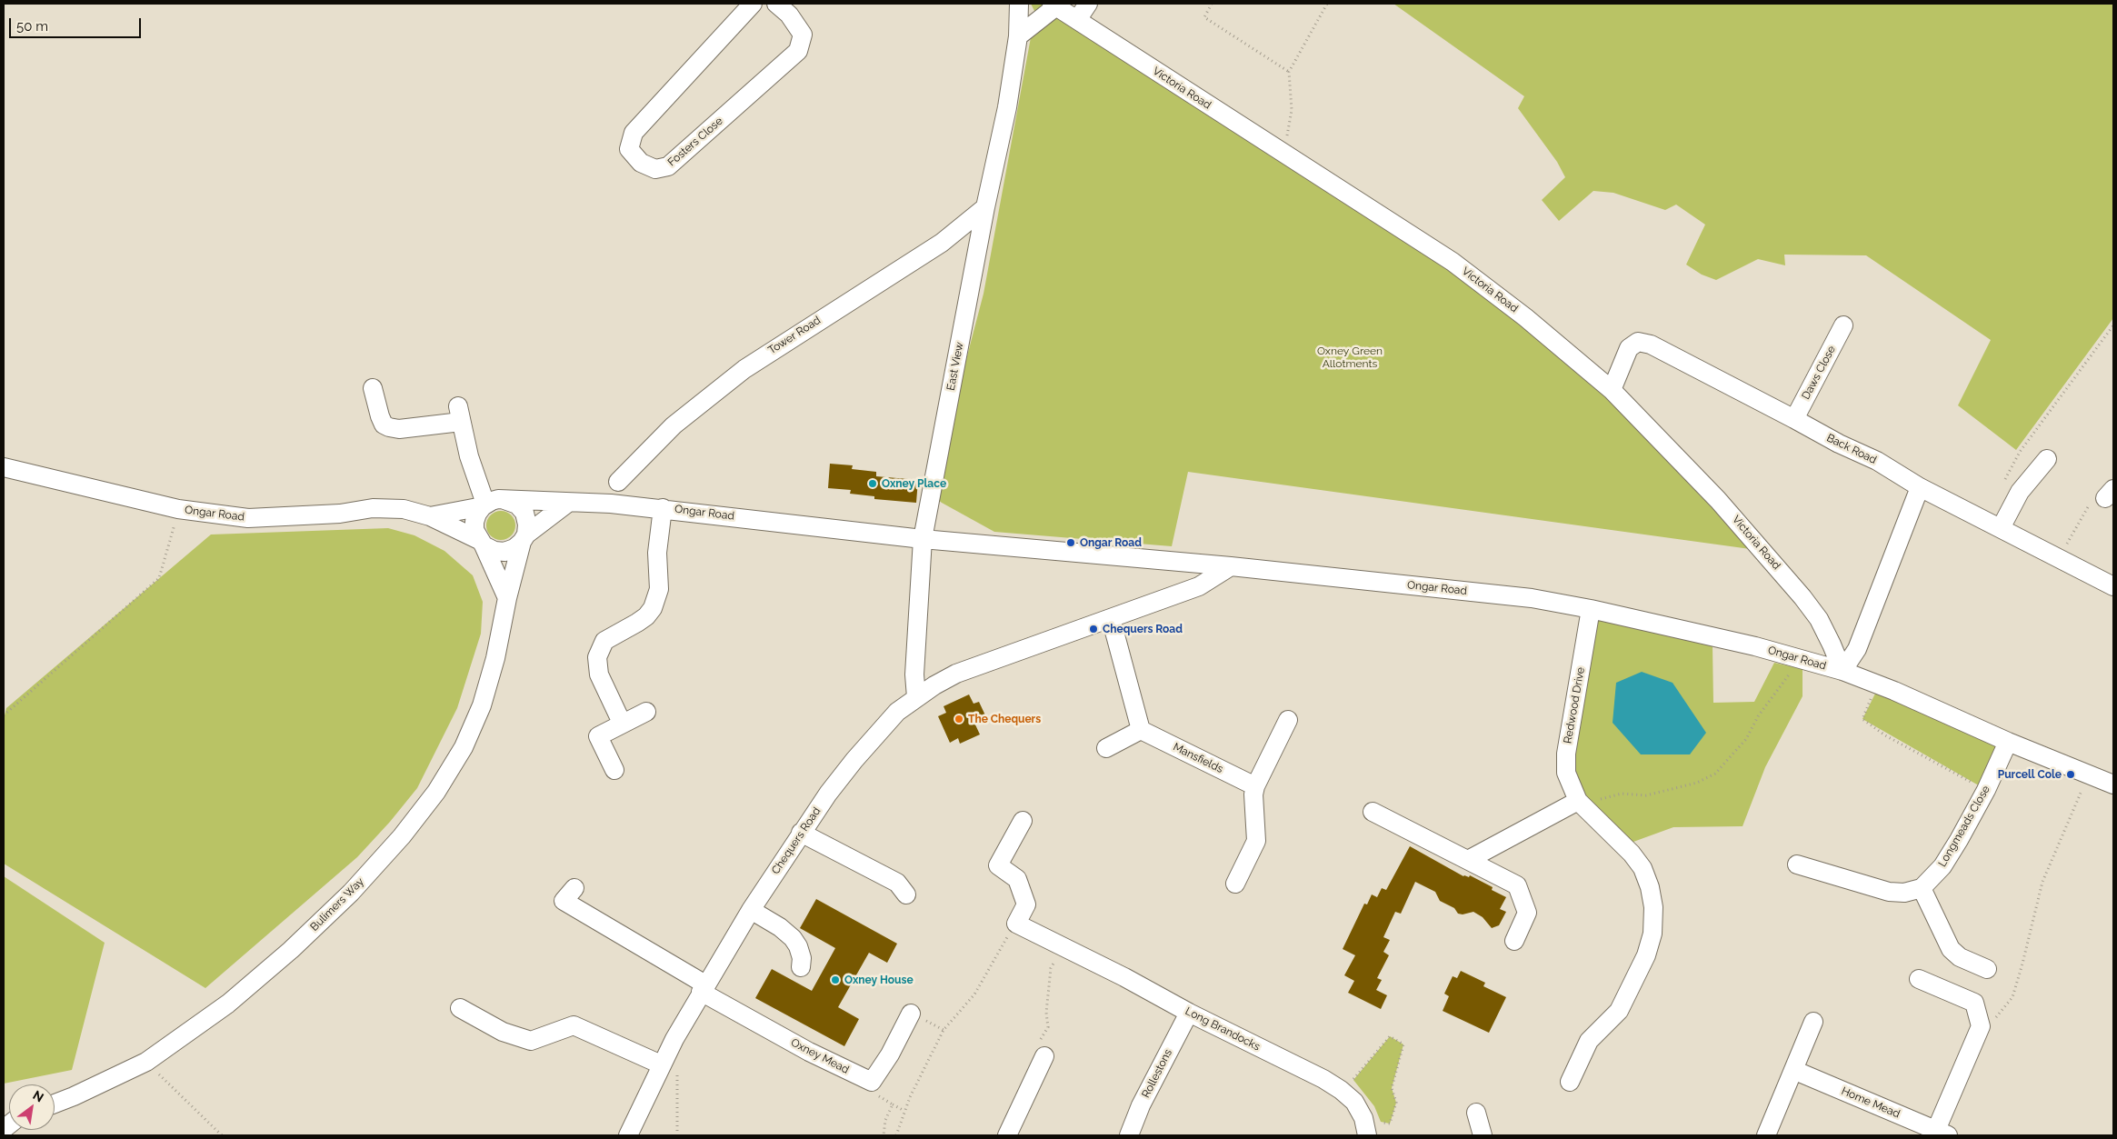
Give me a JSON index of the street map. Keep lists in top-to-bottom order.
{
  "streets": {
    "street": [
      "Victoria Road",
      "Fosters Close",
      "Tower Road",
      "East View",
      "Daws Close",
      "Back Road",
      "Ongar Road",
      "Redwood Drive",
      "Mansfields",
      "Longmeads Close",
      "Chequers Road",
      "Bulimers Way",
      "Long Brandocks",
      "Oxney Mead",
      "Rollestons",
      "Home Mead"
    ]
  },
  "crossings": [
    ["Victoria Road", "Back Road"],
    ["Victoria Road", "Ongar Road"],
    ["Tower Road", "East View"],
    ["East View", "Ongar Road"],
    ["East View", "Chequers Road"],
    ["Daws Close", "Back Road"],
    ["Ongar Road", "Redwood Drive"],
    ["Ongar Road", "Longmeads Close"],
    ["Ongar Road", "Chequers Road"],
    ["Ongar Road", "Bulimers Way"],
    ["Chequers Road", "Oxney Mead"],
    ["Long Brandocks", "Rollestons"]
  ],
  "parks": ["Oxney Green Allotments"],
  "places": [
    "Oxney Place",
    "Ongar Road",
    "Chequers Road",
    "The Chequers",
    "Purcell Cole",
    "Oxney House"
  ],
  "scale_bar": "50 m",
  "north": "top right"
}
